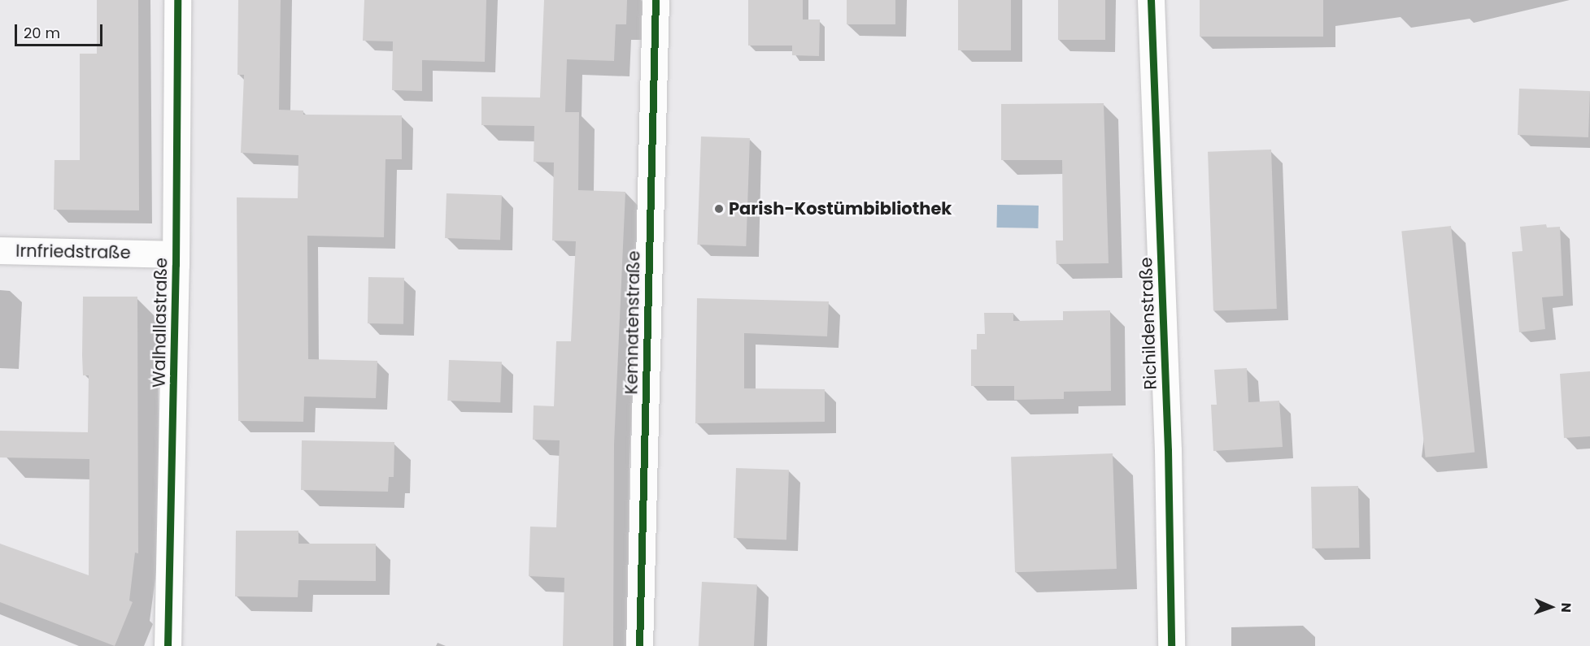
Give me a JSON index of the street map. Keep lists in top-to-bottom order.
{
  "streets": {
    "street": [
      "Irnfriedstraße",
      "Walhallastraße",
      "Kemnatenstraße",
      "Richildenstraße"
    ]
  },
  "crossings": [
    ["Irnfriedstraße", "Walhallastraße"]
  ],
  "places": ["Parish-Kostümbibliothek"],
  "scale_bar": "20 m",
  "north": "right"
}
